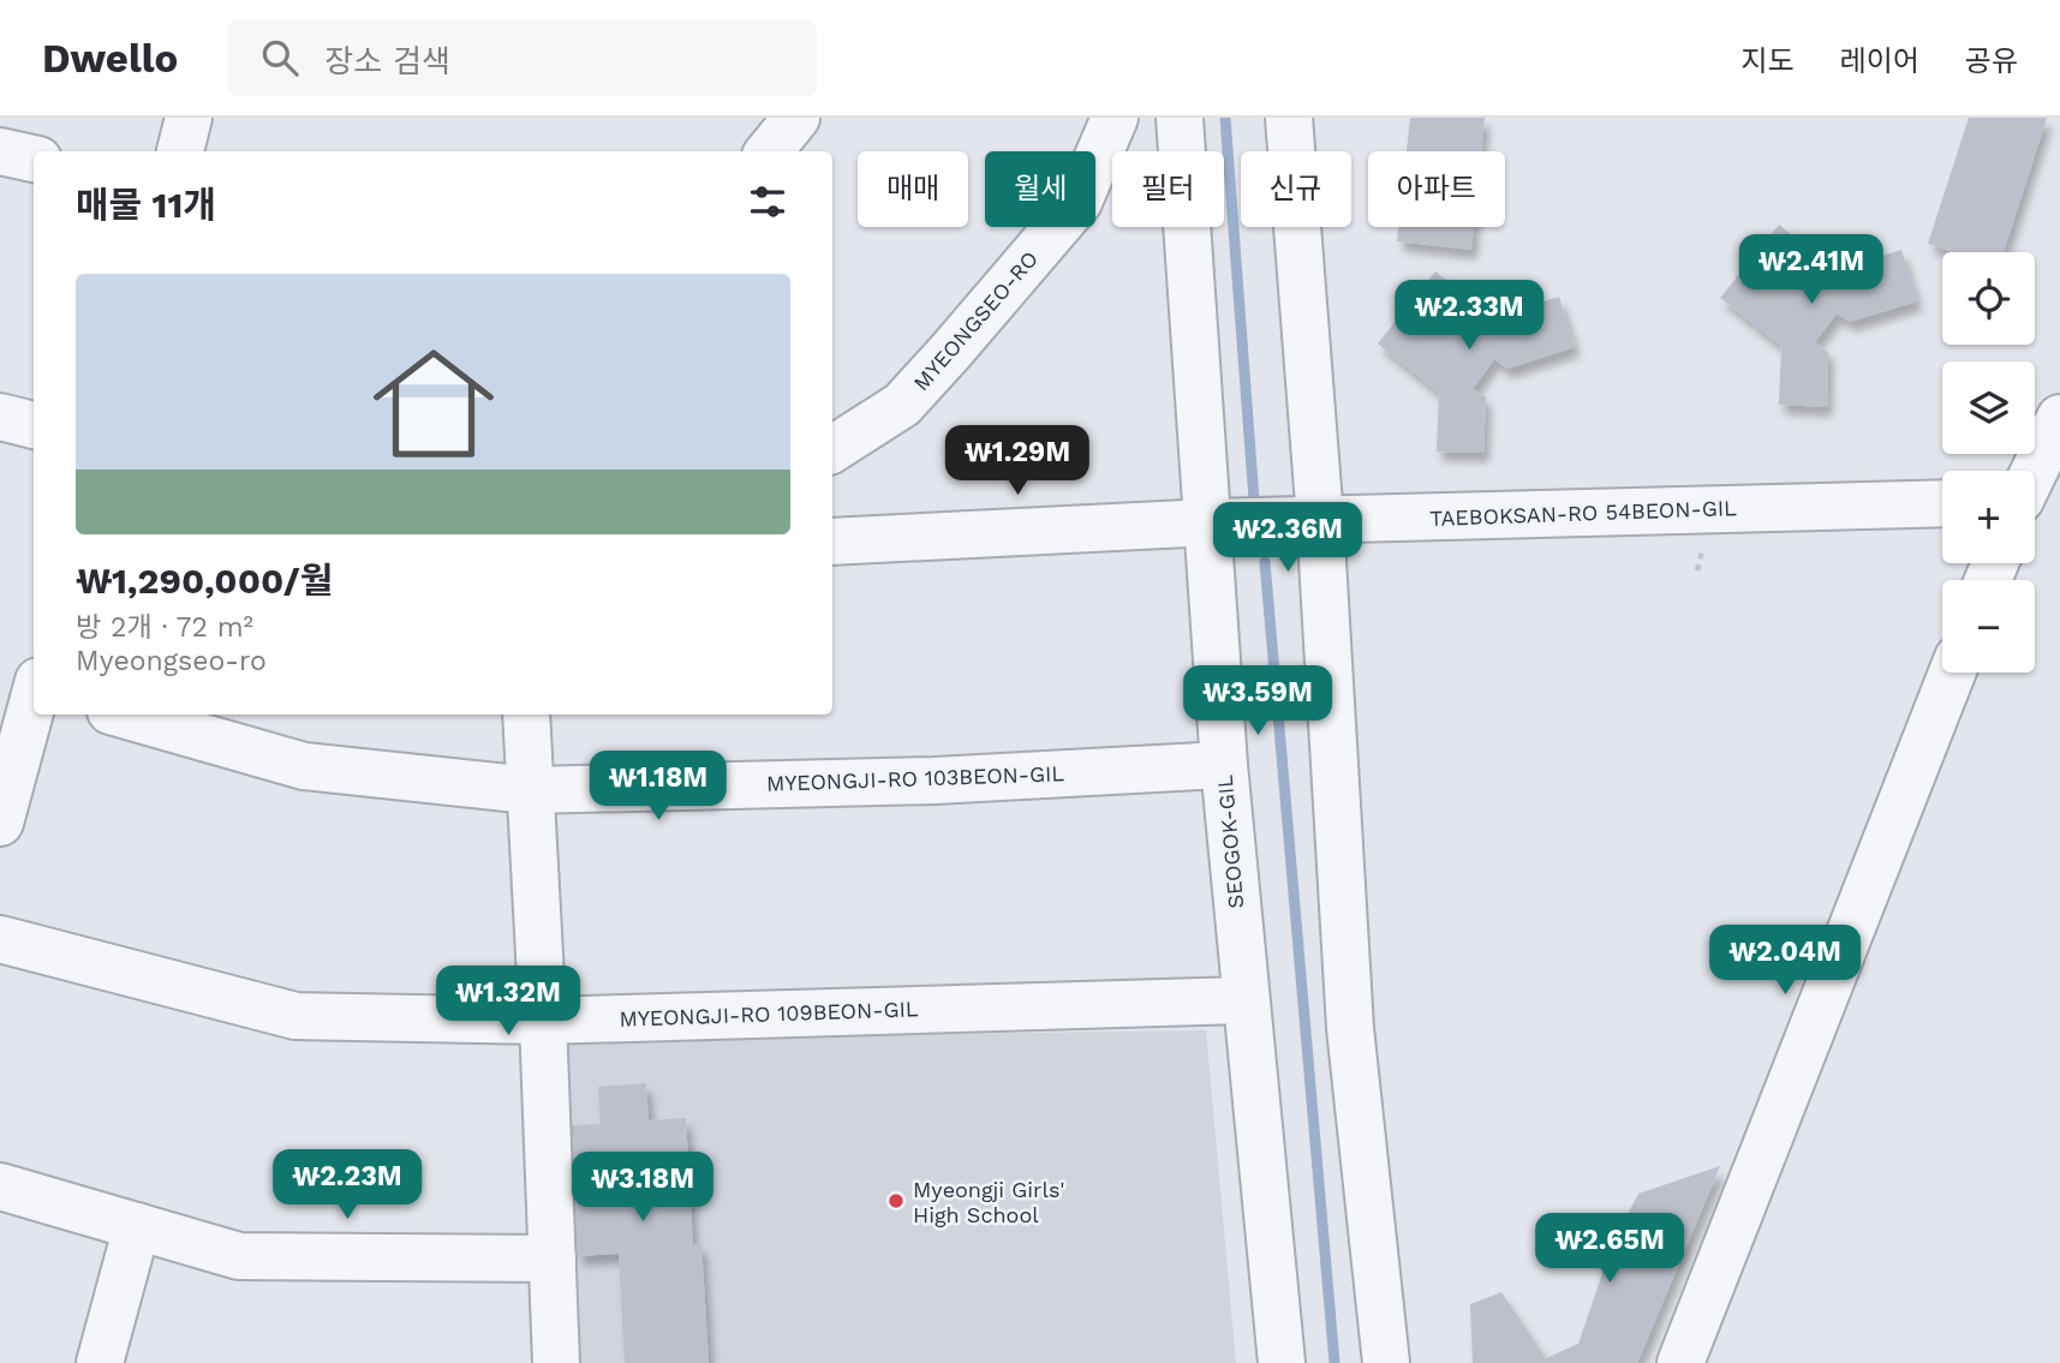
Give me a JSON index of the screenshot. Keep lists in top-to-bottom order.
{
  "streets": {
    "street": [
      "MYEONGSEO-RO",
      "TAEBOKSAN-RO 54BEON-GIL",
      "MYEONGJI-RO 103BEON-GIL",
      "SEOGOK-GIL",
      "MYEONGJI-RO 109BEON-GIL"
    ]
  },
  "crossings": [
    ["TAEBOKSAN-RO 54BEON-GIL", "SEOGOK-GIL"],
    ["MYEONGJI-RO 103BEON-GIL", "SEOGOK-GIL"],
    ["SEOGOK-GIL", "MYEONGJI-RO 109BEON-GIL"]
  ],
  "places": ["Myeongji Girls' High School"],
  "page": {
    "header": "Dwello",
    "search": "장소 검색",
    "nav": ["지도", "레이어", "공유"],
    "chip": [
      "매매",
      "월세",
      "필터",
      "신규",
      "아파트"
    ],
    "heading": "매물 11개",
    "price": [
      "₩2.41M",
      "₩2.33M",
      "₩1.29M",
      "₩2.36M",
      "₩3.59M",
      "₩1.18M",
      "₩2.04M",
      "₩1.32M",
      "₩2.23M",
      "₩3.18M",
      "₩2.65M"
    ],
    "map_buttons": ["+", "−"],
    "list": [
      {
        "name": "₩1,290,000/월",
        "note": "방 2개 · 72 m² · Myeongseo-ro"
      }
    ]
  }
}
